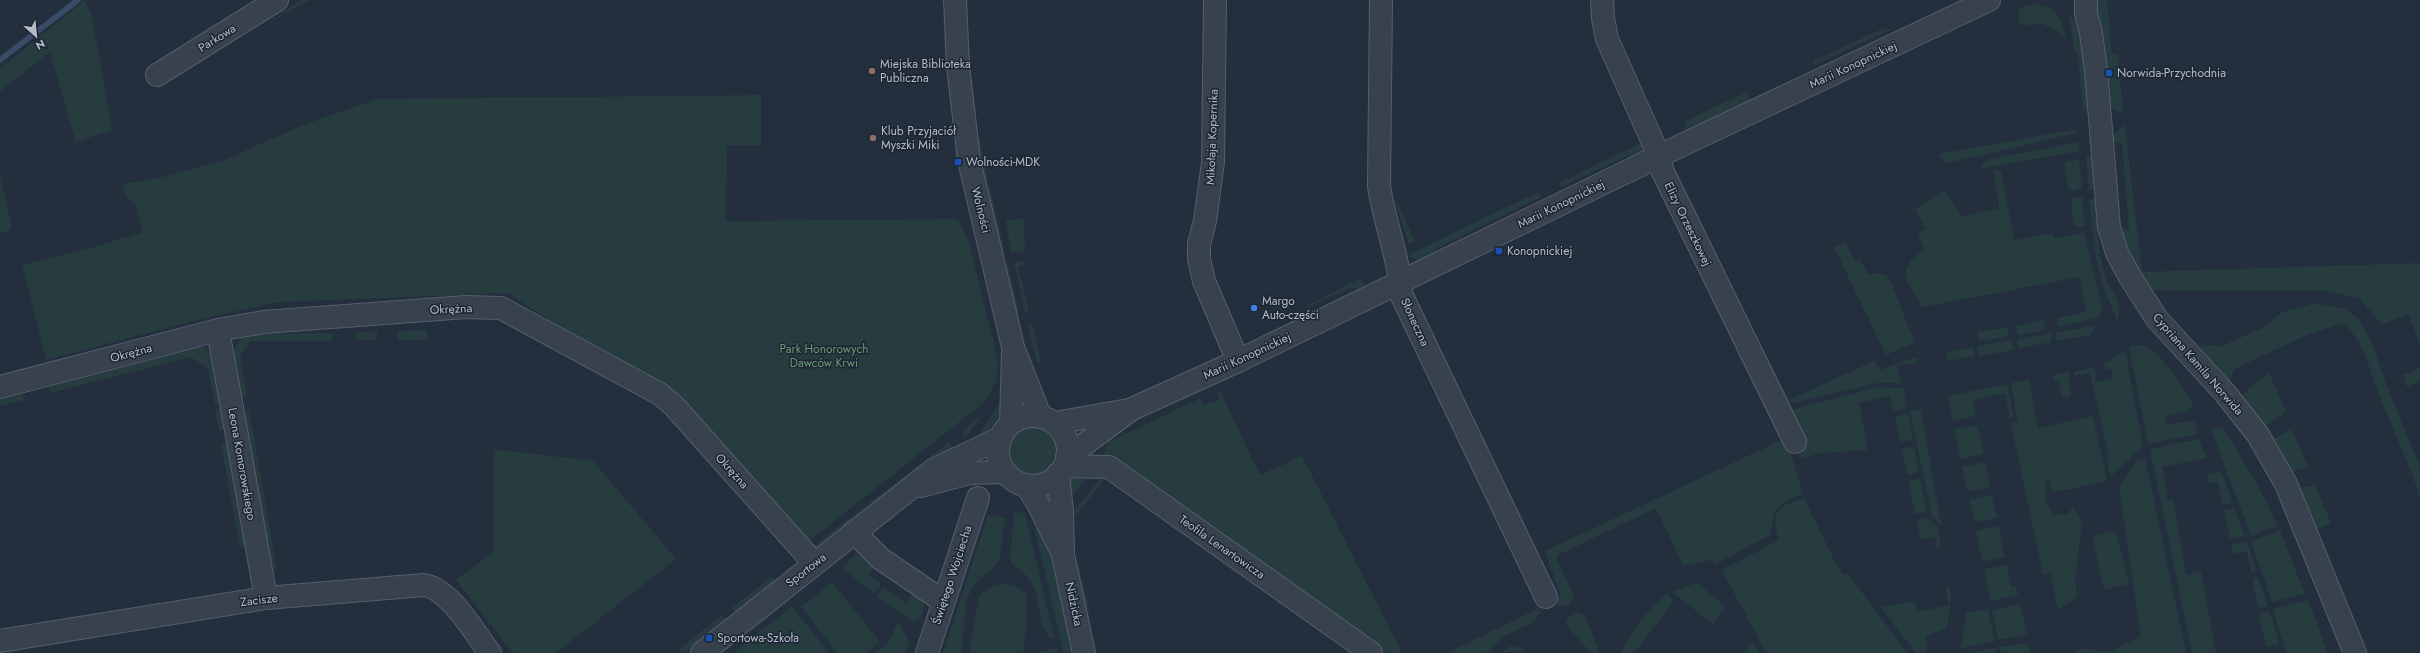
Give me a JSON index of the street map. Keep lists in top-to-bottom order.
{
  "streets": {
    "street": [
      "Parkowa",
      "Marii Konopnickiej",
      "Mikołaja Kopernika",
      "Wolności",
      "Elizy Orzeszkowej",
      "Okrężna",
      "Słoneczna",
      "Cypriana Kamila Norwida",
      "Leona Komorowskiego",
      "Teofila Lenartowicza",
      "Sportowa",
      "Świętego Wojciecha",
      "Zacisze",
      "Nidzicka"
    ]
  },
  "crossings": [
    ["Marii Konopnickiej", "Mikołaja Kopernika"],
    ["Marii Konopnickiej", "Elizy Orzeszkowej"],
    ["Marii Konopnickiej", "Słoneczna"],
    ["Okrężna", "Leona Komorowskiego"],
    ["Okrężna", "Sportowa"],
    ["Leona Komorowskiego", "Zacisze"],
    ["Teofila Lenartowicza", "Sportowa"]
  ],
  "parks": ["Park Honorowych Dawców Krwi"],
  "places": {
    "other": ["Miejska Biblioteka Publiczna", "Klub Przyjaciół Myszki Miki", "Margo Auto-części"],
    "transit": [
      "Norwida-Przychodnia",
      "Wolności-MDK",
      "Konopnickiej",
      "Sportowa-Szkoła"
    ]
  },
  "north": "bottom right"
}
